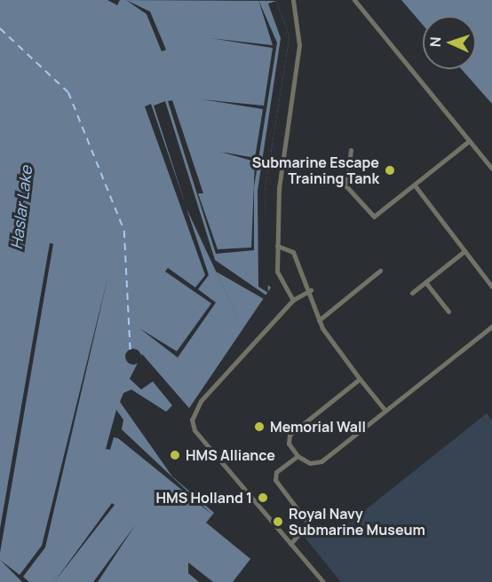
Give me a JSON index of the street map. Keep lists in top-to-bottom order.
{
  "water": ["Haslar Lake"],
  "places": [
    "Submarine Escape Training Tank",
    "Memorial Wall",
    "HMS Alliance",
    "HMS Holland 1",
    "Royal Navy Submarine Museum"
  ],
  "north": "left"
}
